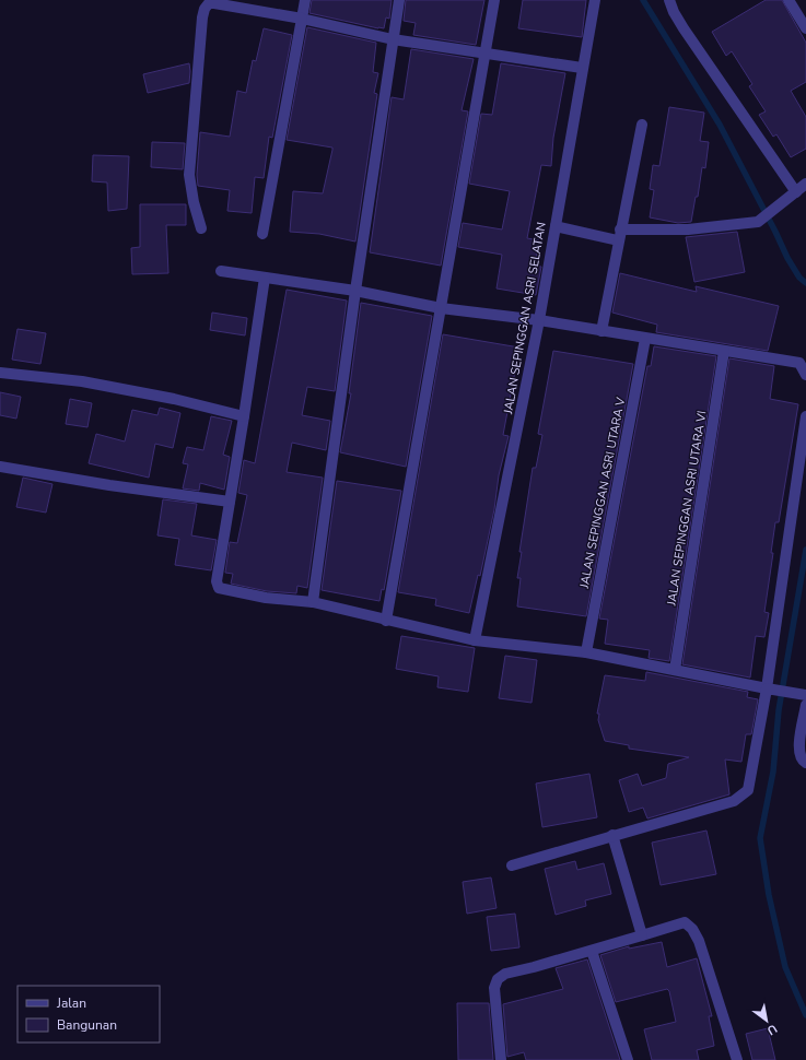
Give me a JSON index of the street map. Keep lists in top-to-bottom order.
{
  "streets": {
    "street": ["JALAN SEPINGGAN ASRI SELATAN", "JALAN SEPINGGAN ASRI UTARA V", "JALAN SEPINGGAN ASRI UTARA VI"]
  },
  "legend": ["Jalan", "Bangunan"],
  "north": "bottom right"
}
